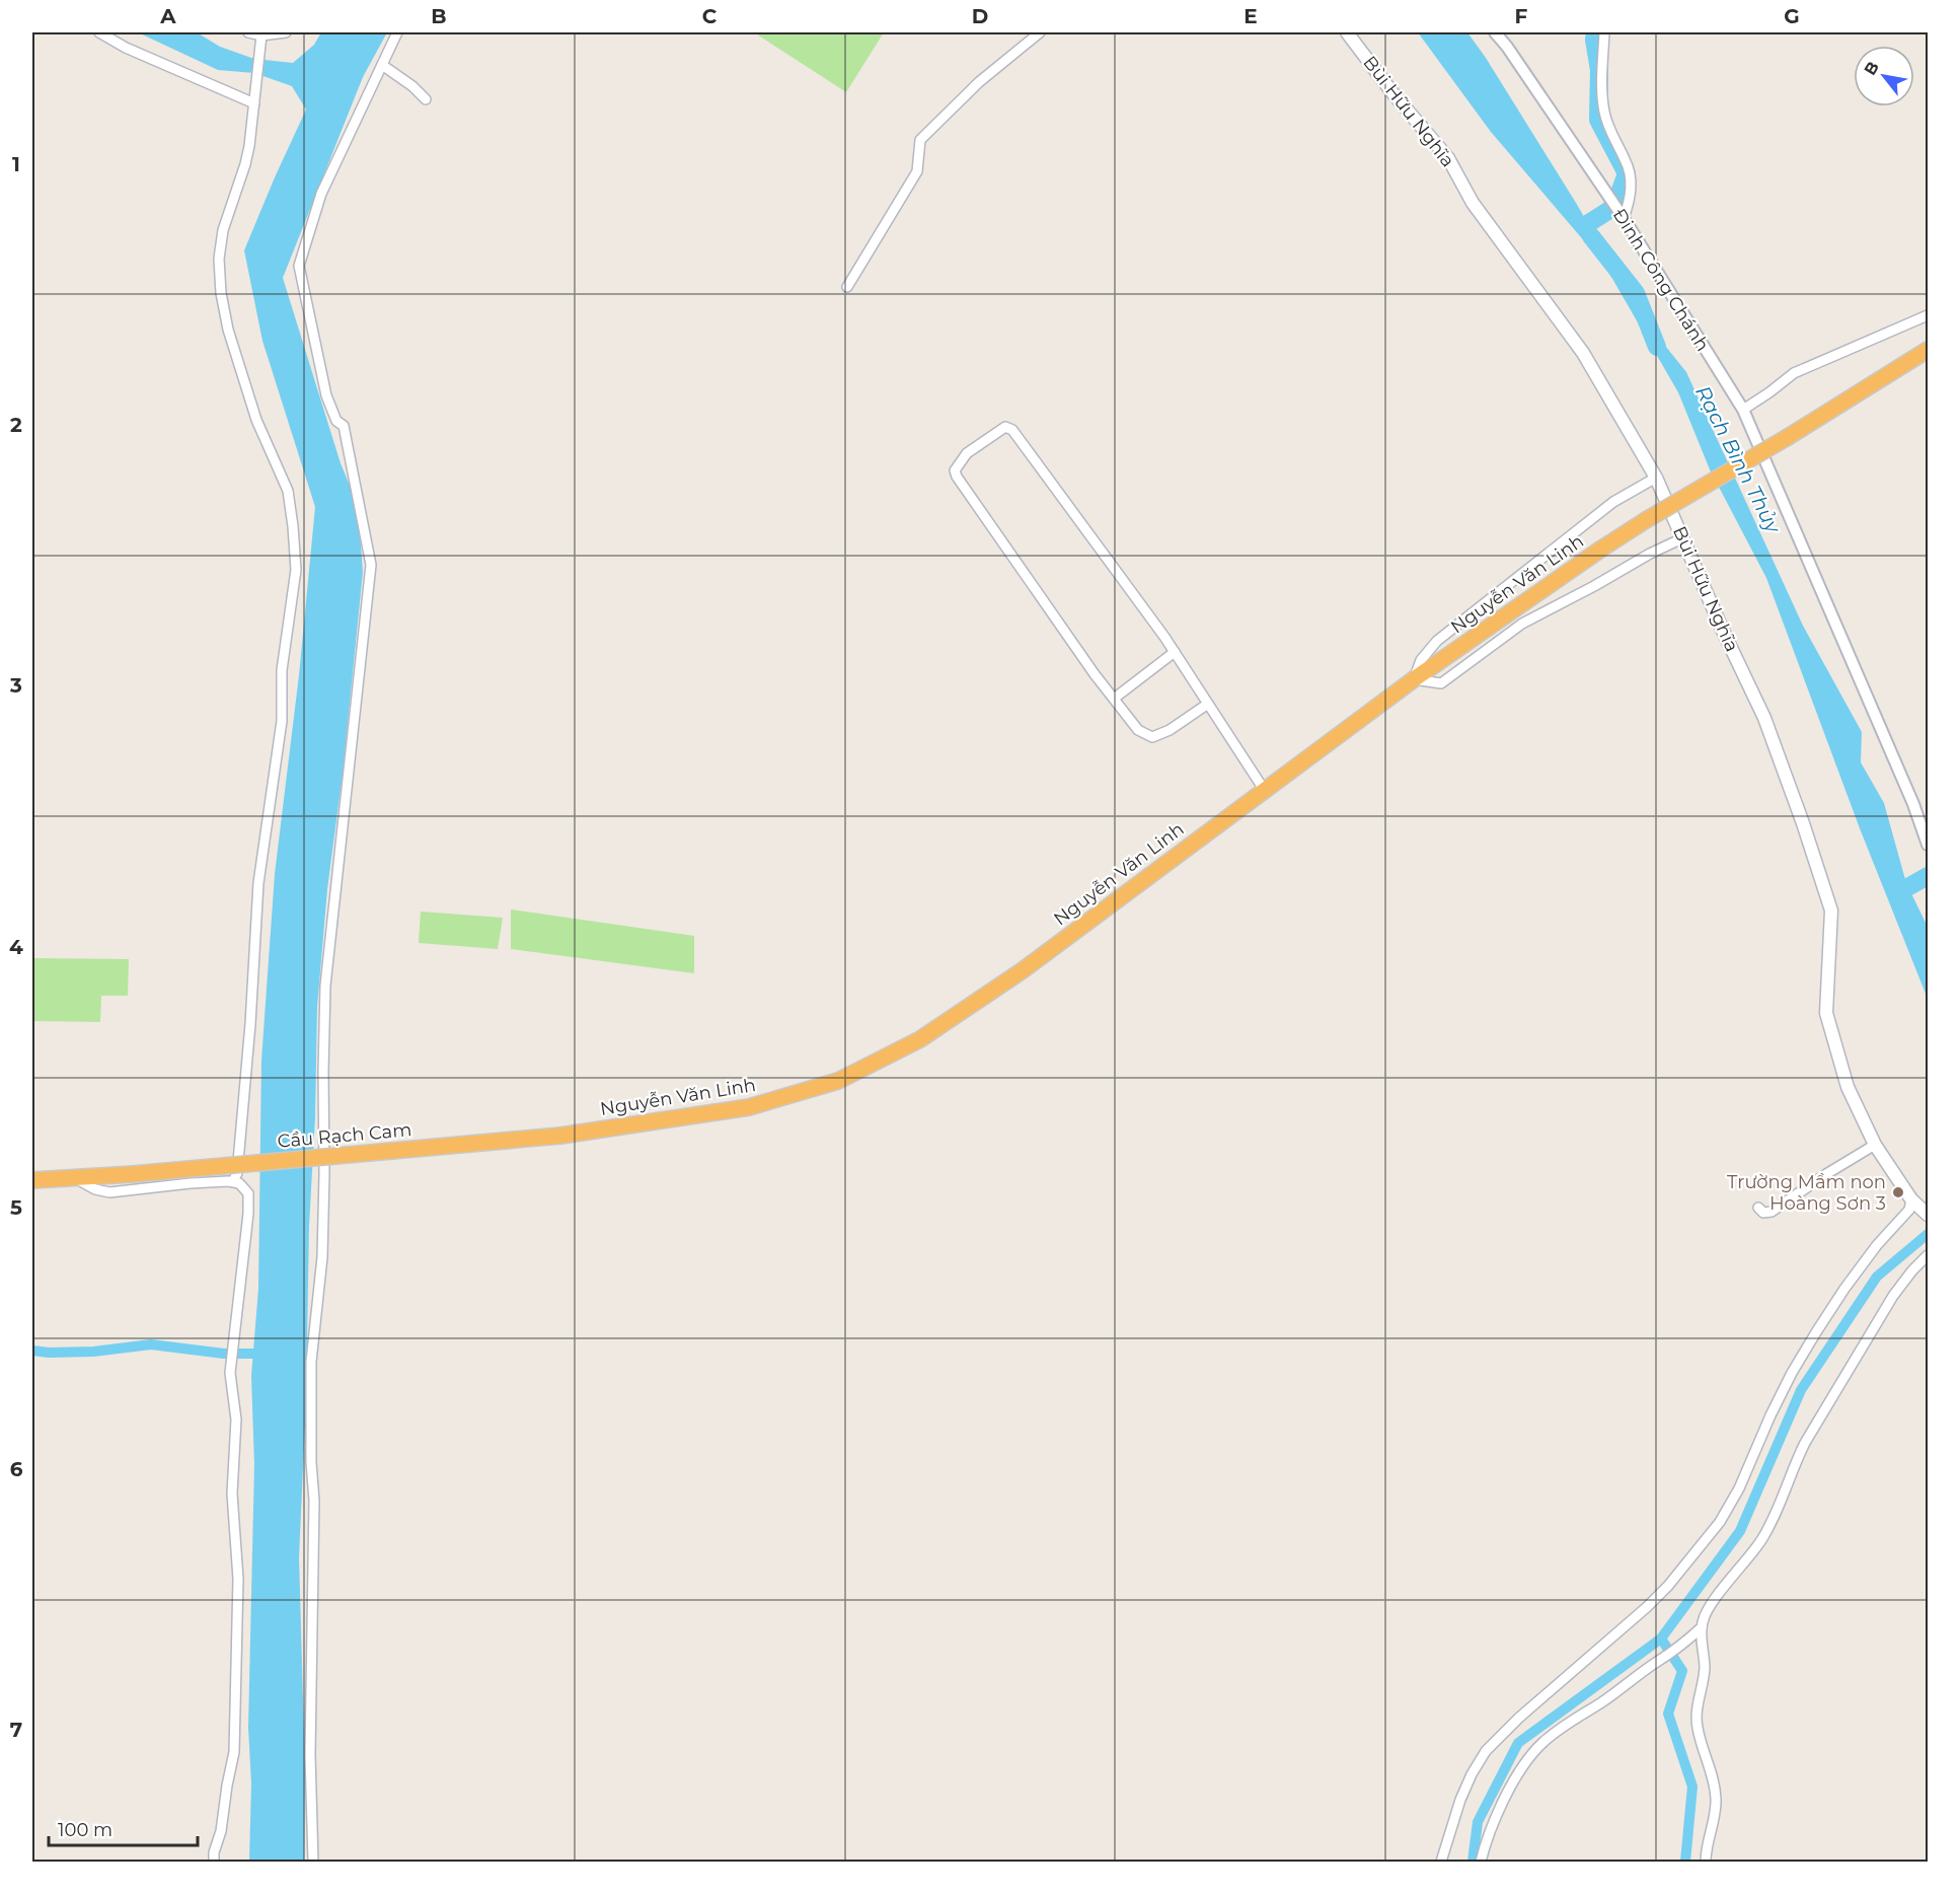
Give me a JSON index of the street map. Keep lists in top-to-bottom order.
{
  "streets": {
    "highway": ["Nguyễn Văn Linh", "Cầu Rạch Cam"],
    "main road": ["Bùi Hữu Nghĩa"],
    "street": ["Đinh Công Chánh"]
  },
  "crossings": [
    ["Nguyễn Văn Linh", "Cầu Rạch Cam"]
  ],
  "water": ["Rạch Bình Thủy"],
  "places": ["Trường Mầm non Hoàng Sơn 3"],
  "scale_bar": "100 m",
  "north": "top left",
  "grid": {
    "columns": [
      "A",
      "B",
      "C",
      "D",
      "E",
      "F",
      "G"
    ],
    "rows": [
      "1",
      "2",
      "3",
      "4",
      "5",
      "6",
      "7"
    ]
  }
}
